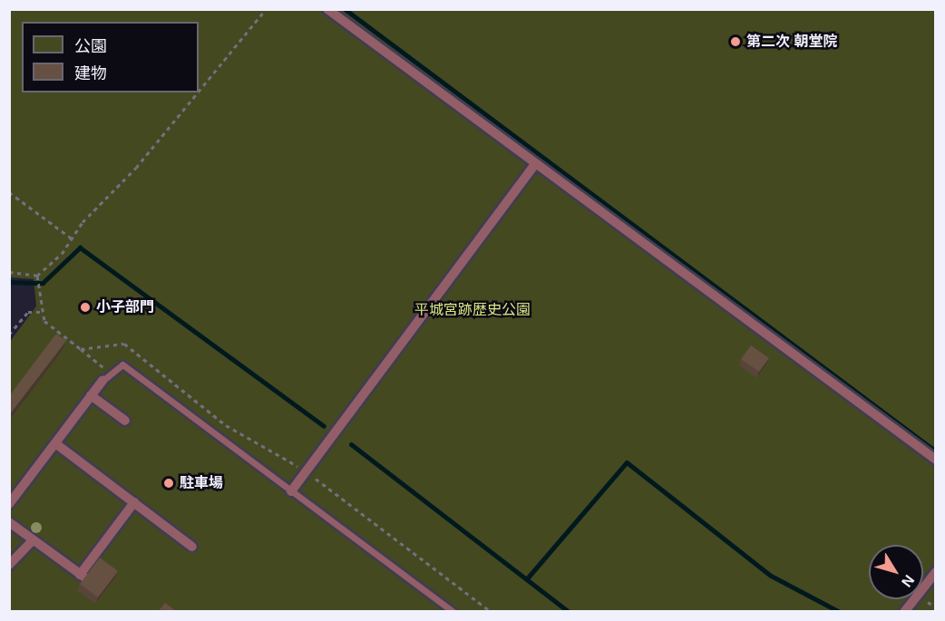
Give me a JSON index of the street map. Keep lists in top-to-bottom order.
{
  "parks": ["平城宮跡歴史公園"],
  "places": ["第二次 朝堂院", "小子部門", "駐車場"],
  "legend": ["公園", "建物"],
  "north": "bottom right"
}
